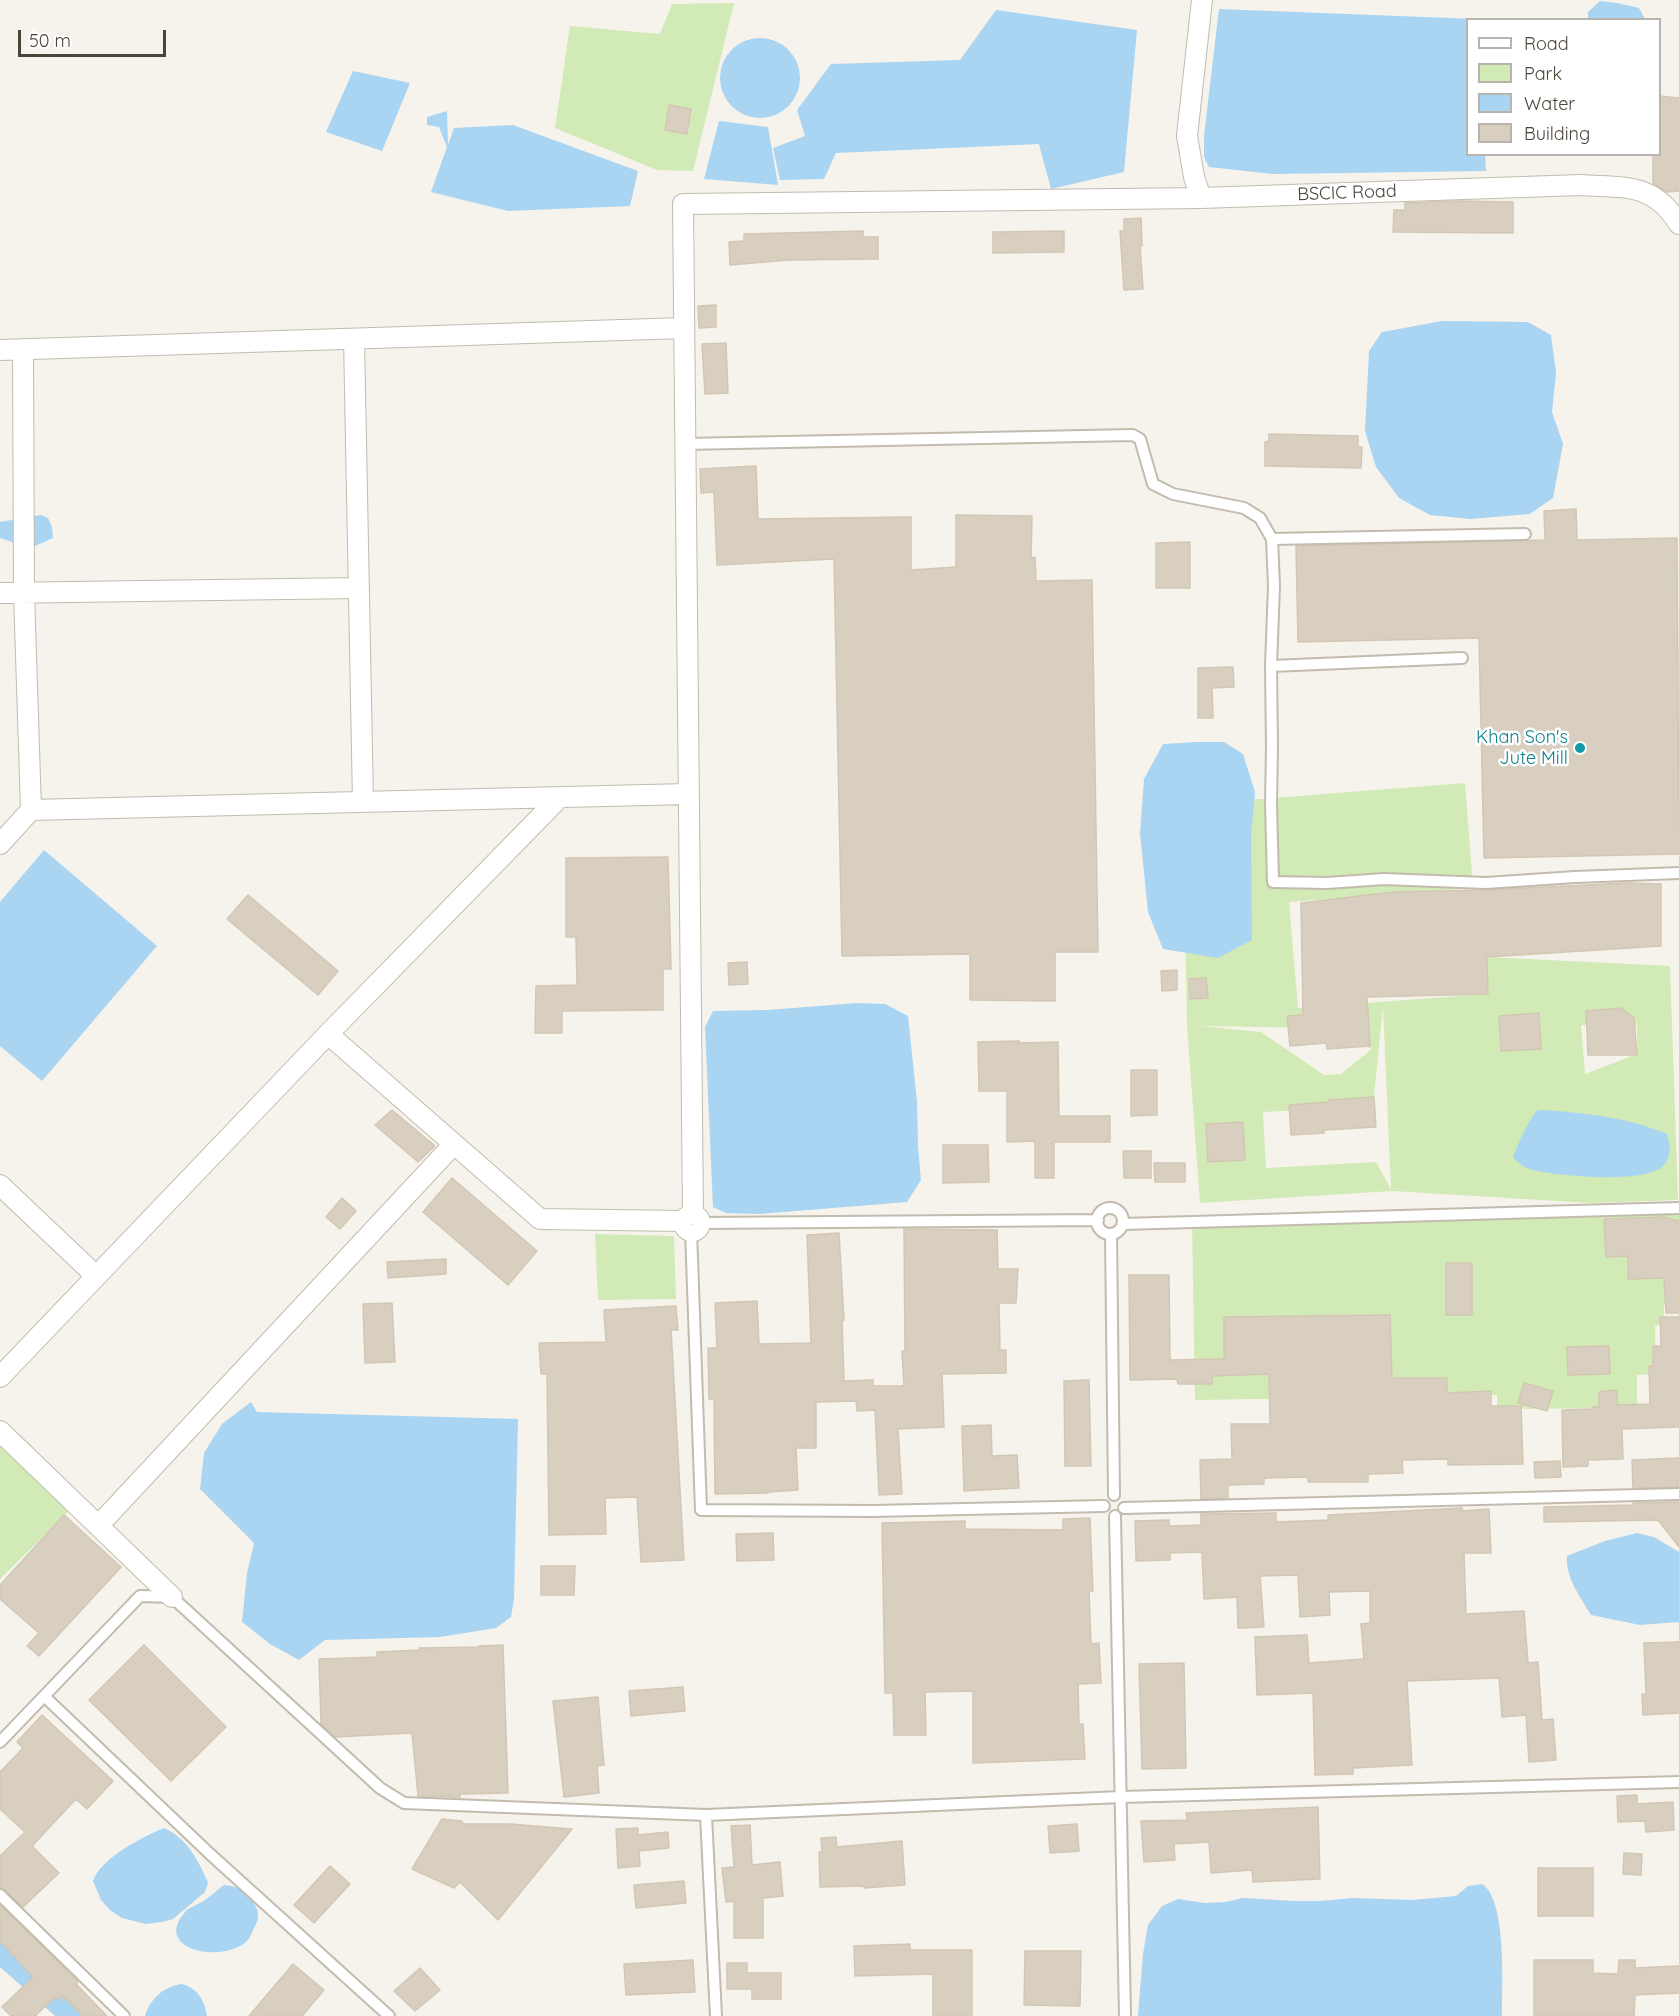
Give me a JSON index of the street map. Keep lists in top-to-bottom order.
{
  "streets": {
    "street": ["BSCIC Road"]
  },
  "places": ["Khan Son's Jute Mill"],
  "legend": [
    "Road",
    "Park",
    "Water",
    "Building"
  ],
  "scale_bar": "50 m"
}
